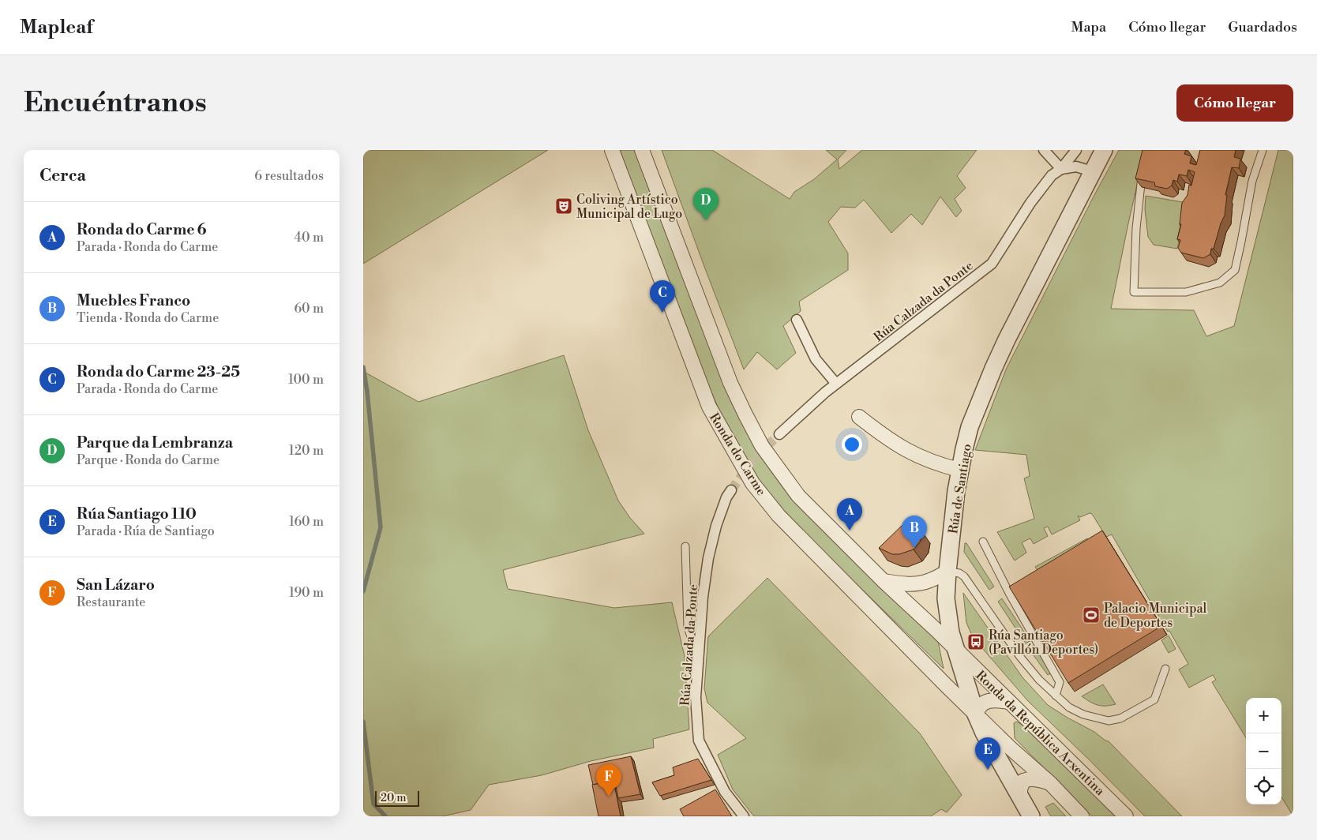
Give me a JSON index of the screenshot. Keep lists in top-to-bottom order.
{
  "streets": {
    "street": [
      "Rúa Calzada da Ponte",
      "Ronda do Carme",
      "Rúa de Santiago",
      "Ronda da República Arxentina"
    ]
  },
  "crossings": [
    ["Ronda do Carme", "Rúa de Santiago"],
    ["Ronda do Carme", "Ronda da República Arxentina"],
    ["Rúa de Santiago", "Ronda da República Arxentina"]
  ],
  "places": {
    "theatre": ["Coliving Artístico Municipal de Lugo"],
    "sports": ["Palacio Municipal de Deportes"],
    "bus stop": ["Rúa Santiago (Pavillón Deportes)"]
  },
  "scale_bar": "20 m",
  "page": {
    "header": "Mapleaf",
    "nav": ["Mapa", "Cómo llegar", "Guardados"],
    "buttons": "Cómo llegar",
    "title": "Encuéntranos",
    "heading": ["Cerca", "6 resultados"],
    "pins": [
      "D",
      "C",
      "A",
      "B",
      "E",
      "F"
    ],
    "list": [
      {
        "mark": "A",
        "name": "Ronda do Carme 6",
        "note": "Parada · Ronda do Carme",
        "value": "40 m"
      },
      {
        "mark": "B",
        "name": "Muebles Franco",
        "note": "Tienda · Ronda do Carme",
        "value": "60 m"
      },
      {
        "mark": "C",
        "name": "Ronda do Carme 23-25",
        "note": "Parada · Ronda do Carme",
        "value": "100 m"
      },
      {
        "mark": "D",
        "name": "Parque da Lembranza",
        "note": "Parque · Ronda do Carme",
        "value": "120 m"
      },
      {
        "mark": "E",
        "name": "Rúa Santiago 110",
        "note": "Parada · Rúa de Santiago",
        "value": "160 m"
      },
      {
        "mark": "F",
        "name": "San Lázaro",
        "note": "Restaurante",
        "value": "190 m"
      }
    ],
    "map_buttons": ["+", "−"],
    "scale": "20 m"
  }
}
